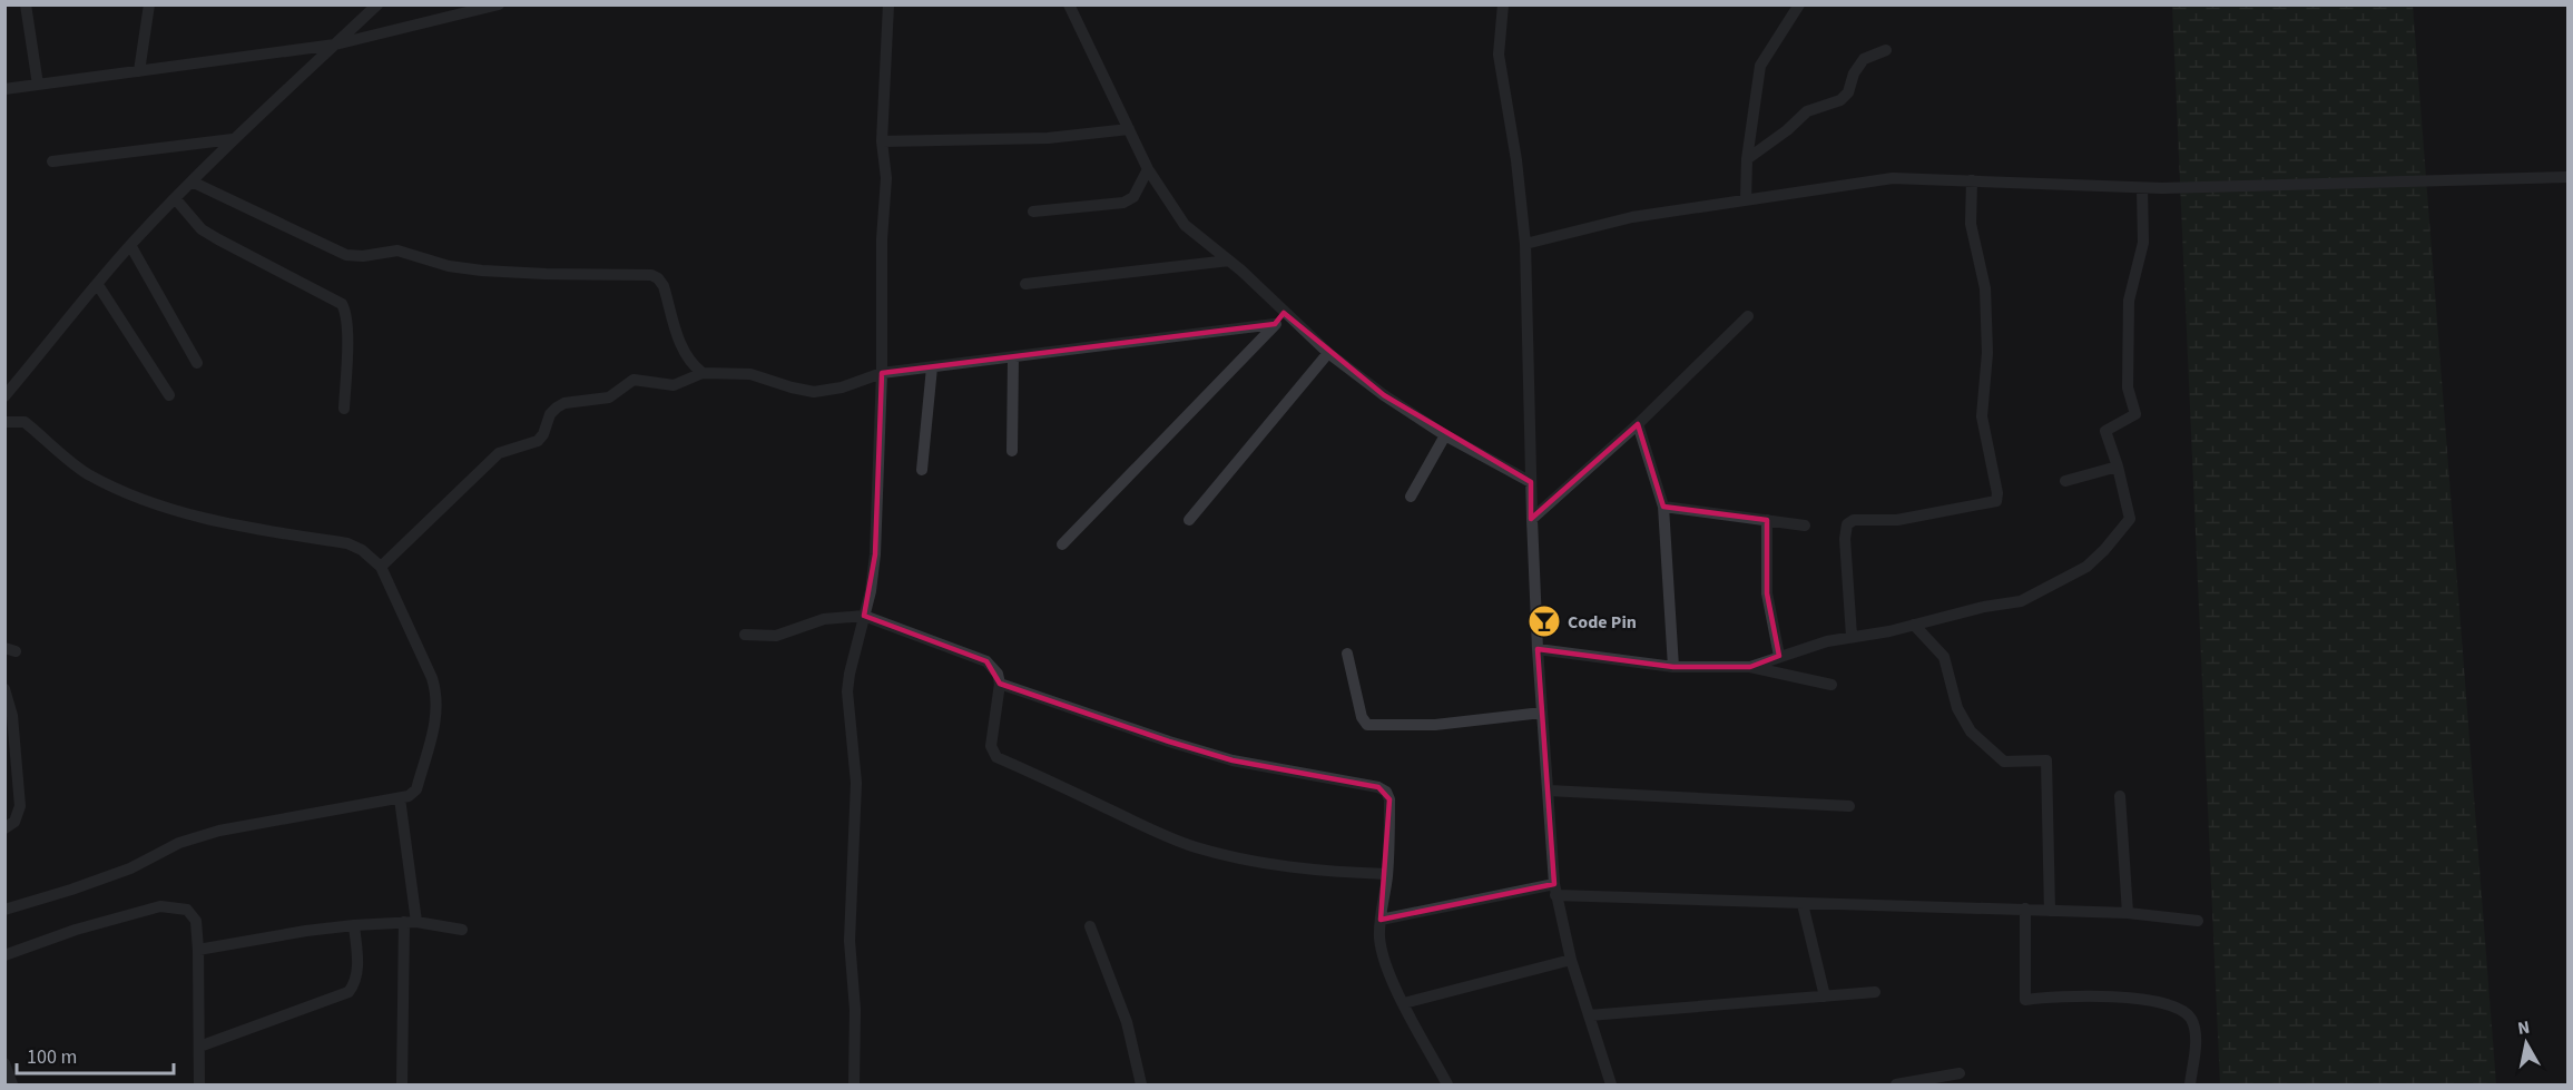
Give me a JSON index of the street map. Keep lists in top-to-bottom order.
{
  "places": {
    "bar": ["Code Pin"]
  },
  "scale_bar": "100 m",
  "north": "top"
}
